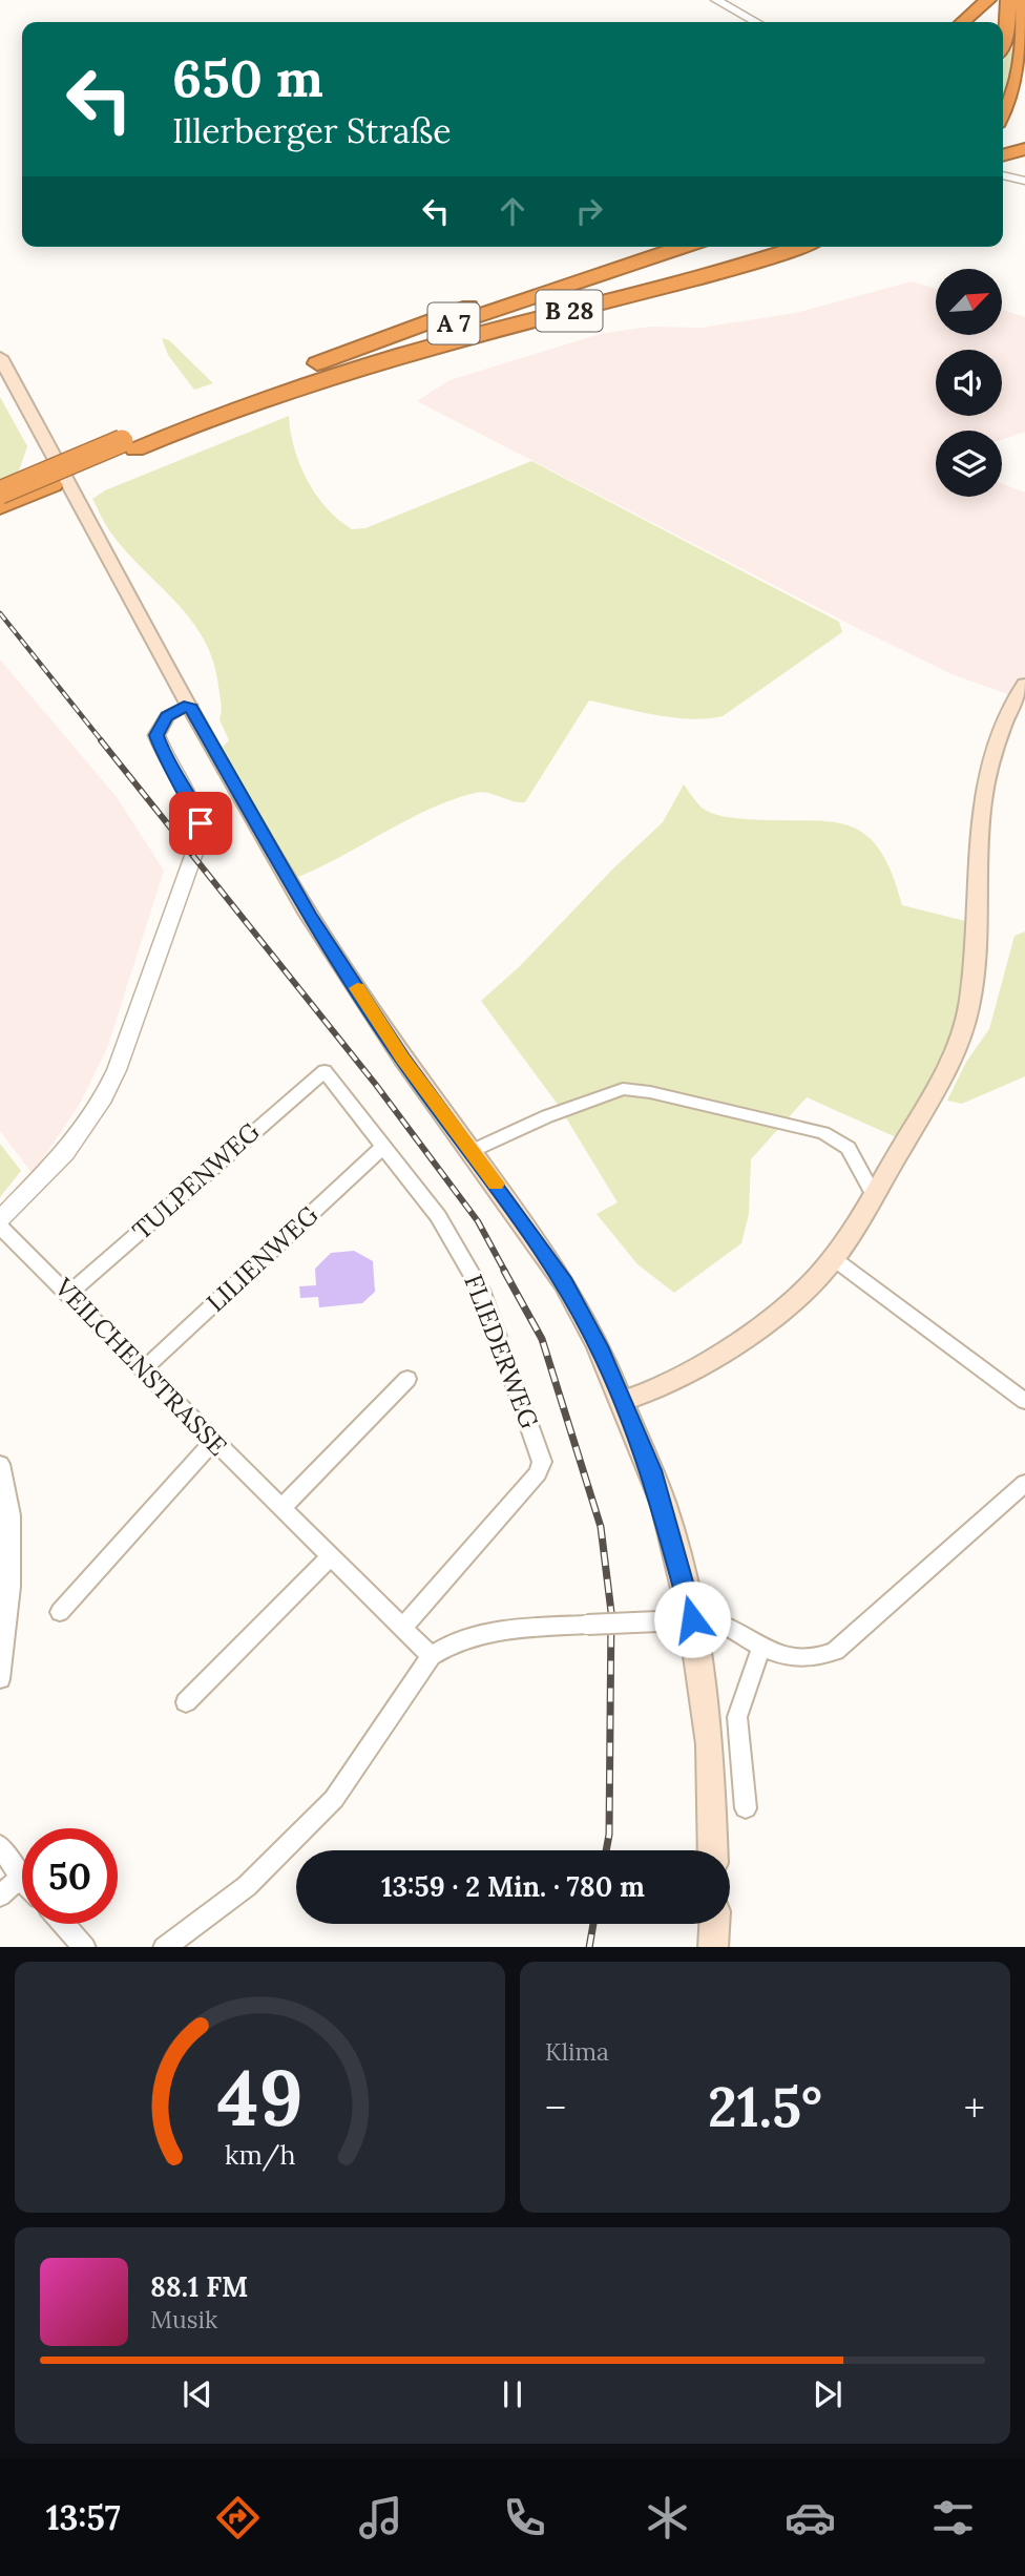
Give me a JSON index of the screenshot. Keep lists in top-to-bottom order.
{
  "streets": {
    "highway": ["B 28", "A 7"],
    "street": [
      "TULPENWEG",
      "LILIENWEG",
      "FLIEDERWEG",
      "VEILCHENSTRASSE"
    ]
  },
  "crossings": [
    ["B 28", "A 7"],
    ["TULPENWEG", "FLIEDERWEG"],
    ["TULPENWEG", "VEILCHENSTRASSE"],
    ["LILIENWEG", "FLIEDERWEG"],
    ["LILIENWEG", "VEILCHENSTRASSE"],
    ["FLIEDERWEG", "VEILCHENSTRASSE"]
  ],
  "north": "top right",
  "page": {
    "turn": ["650 m", "Illerberger Straße"],
    "limit": "50",
    "trip": "13:59 · 2 Min. · 780 m",
    "tile": "Klima",
    "heat": ["−", "21.5°", "+"],
    "song": ["88.1 FM", "Musik"],
    "tabs": "13:57",
    "gauge": ["49", "km/h"]
  }
}
